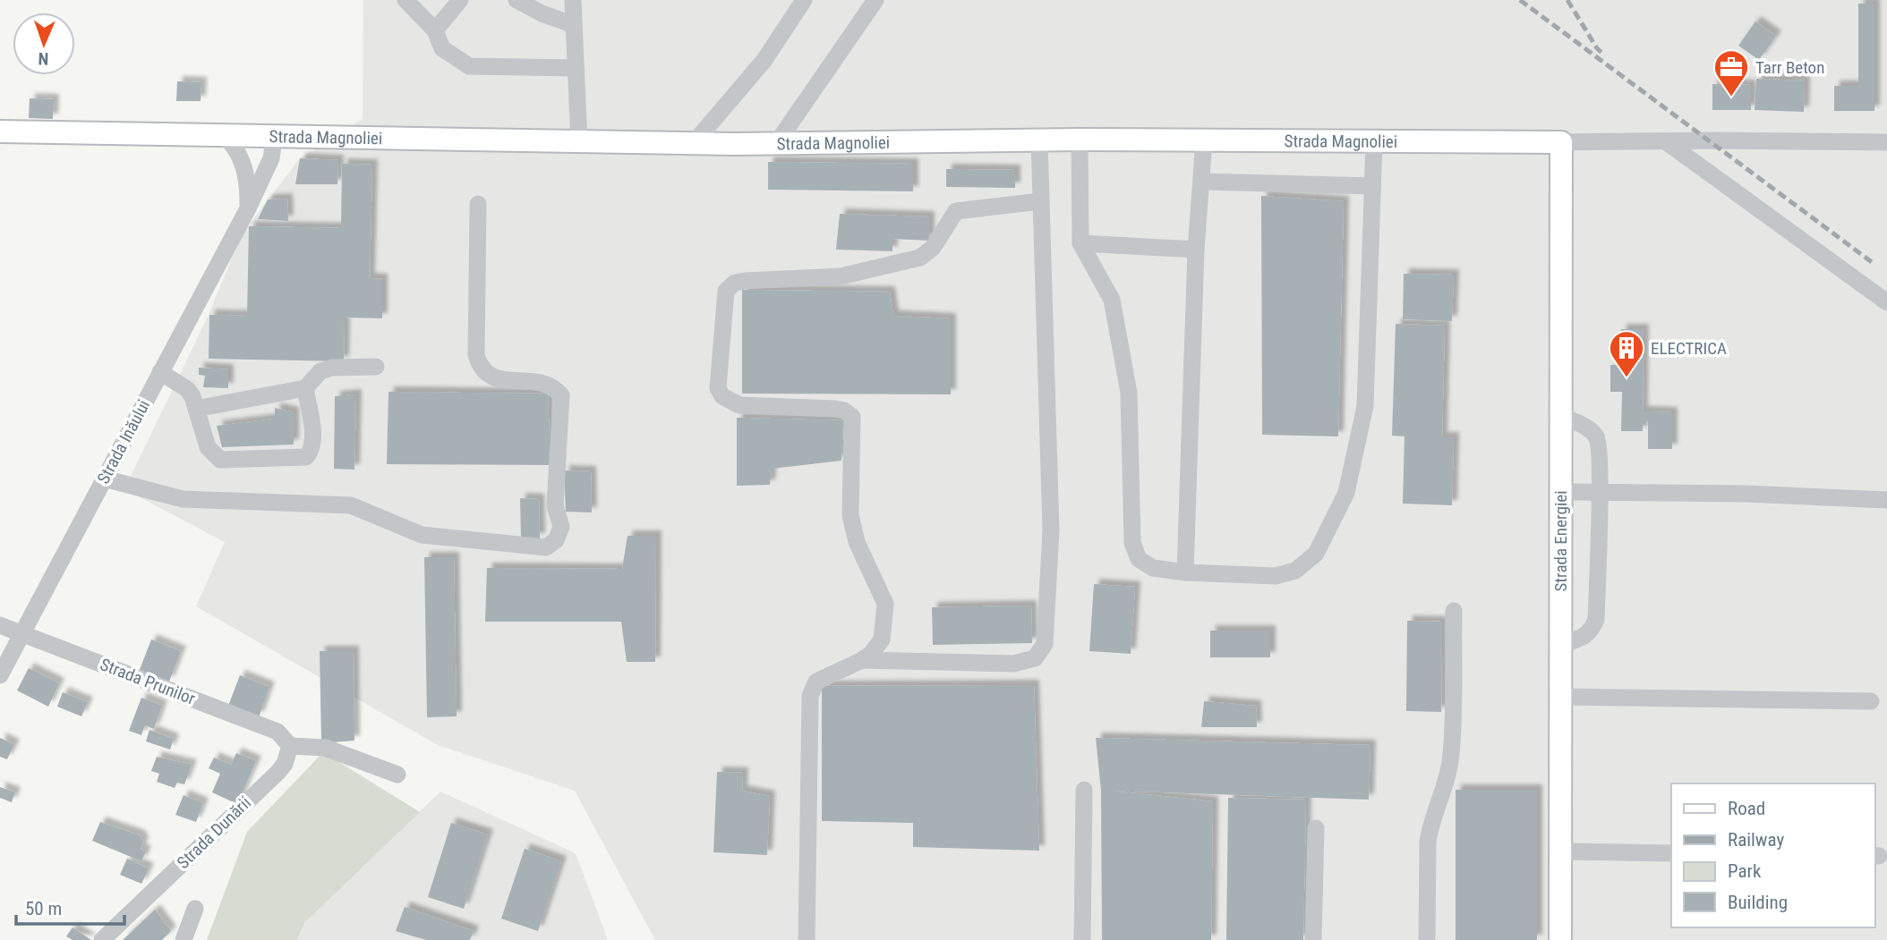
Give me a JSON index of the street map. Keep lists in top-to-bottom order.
{
  "streets": {
    "main road": ["Strada Magnoliei", "Strada Energiei"],
    "street": ["Strada Inăului", "Strada Prunilor", "Strada Dunării"]
  },
  "crossings": [
    ["Strada Magnoliei", "Strada Inăului"],
    ["Strada Magnoliei", "Strada Energiei"],
    ["Strada Inăului", "Strada Prunilor"],
    ["Strada Prunilor", "Strada Dunării"]
  ],
  "places": {
    "office": ["Tarr Beton"],
    "building": ["ELECTRICA"]
  },
  "legend": [
    "Road",
    "Railway",
    "Park",
    "Building"
  ],
  "scale_bar": "50 m",
  "north": "bottom"
}
